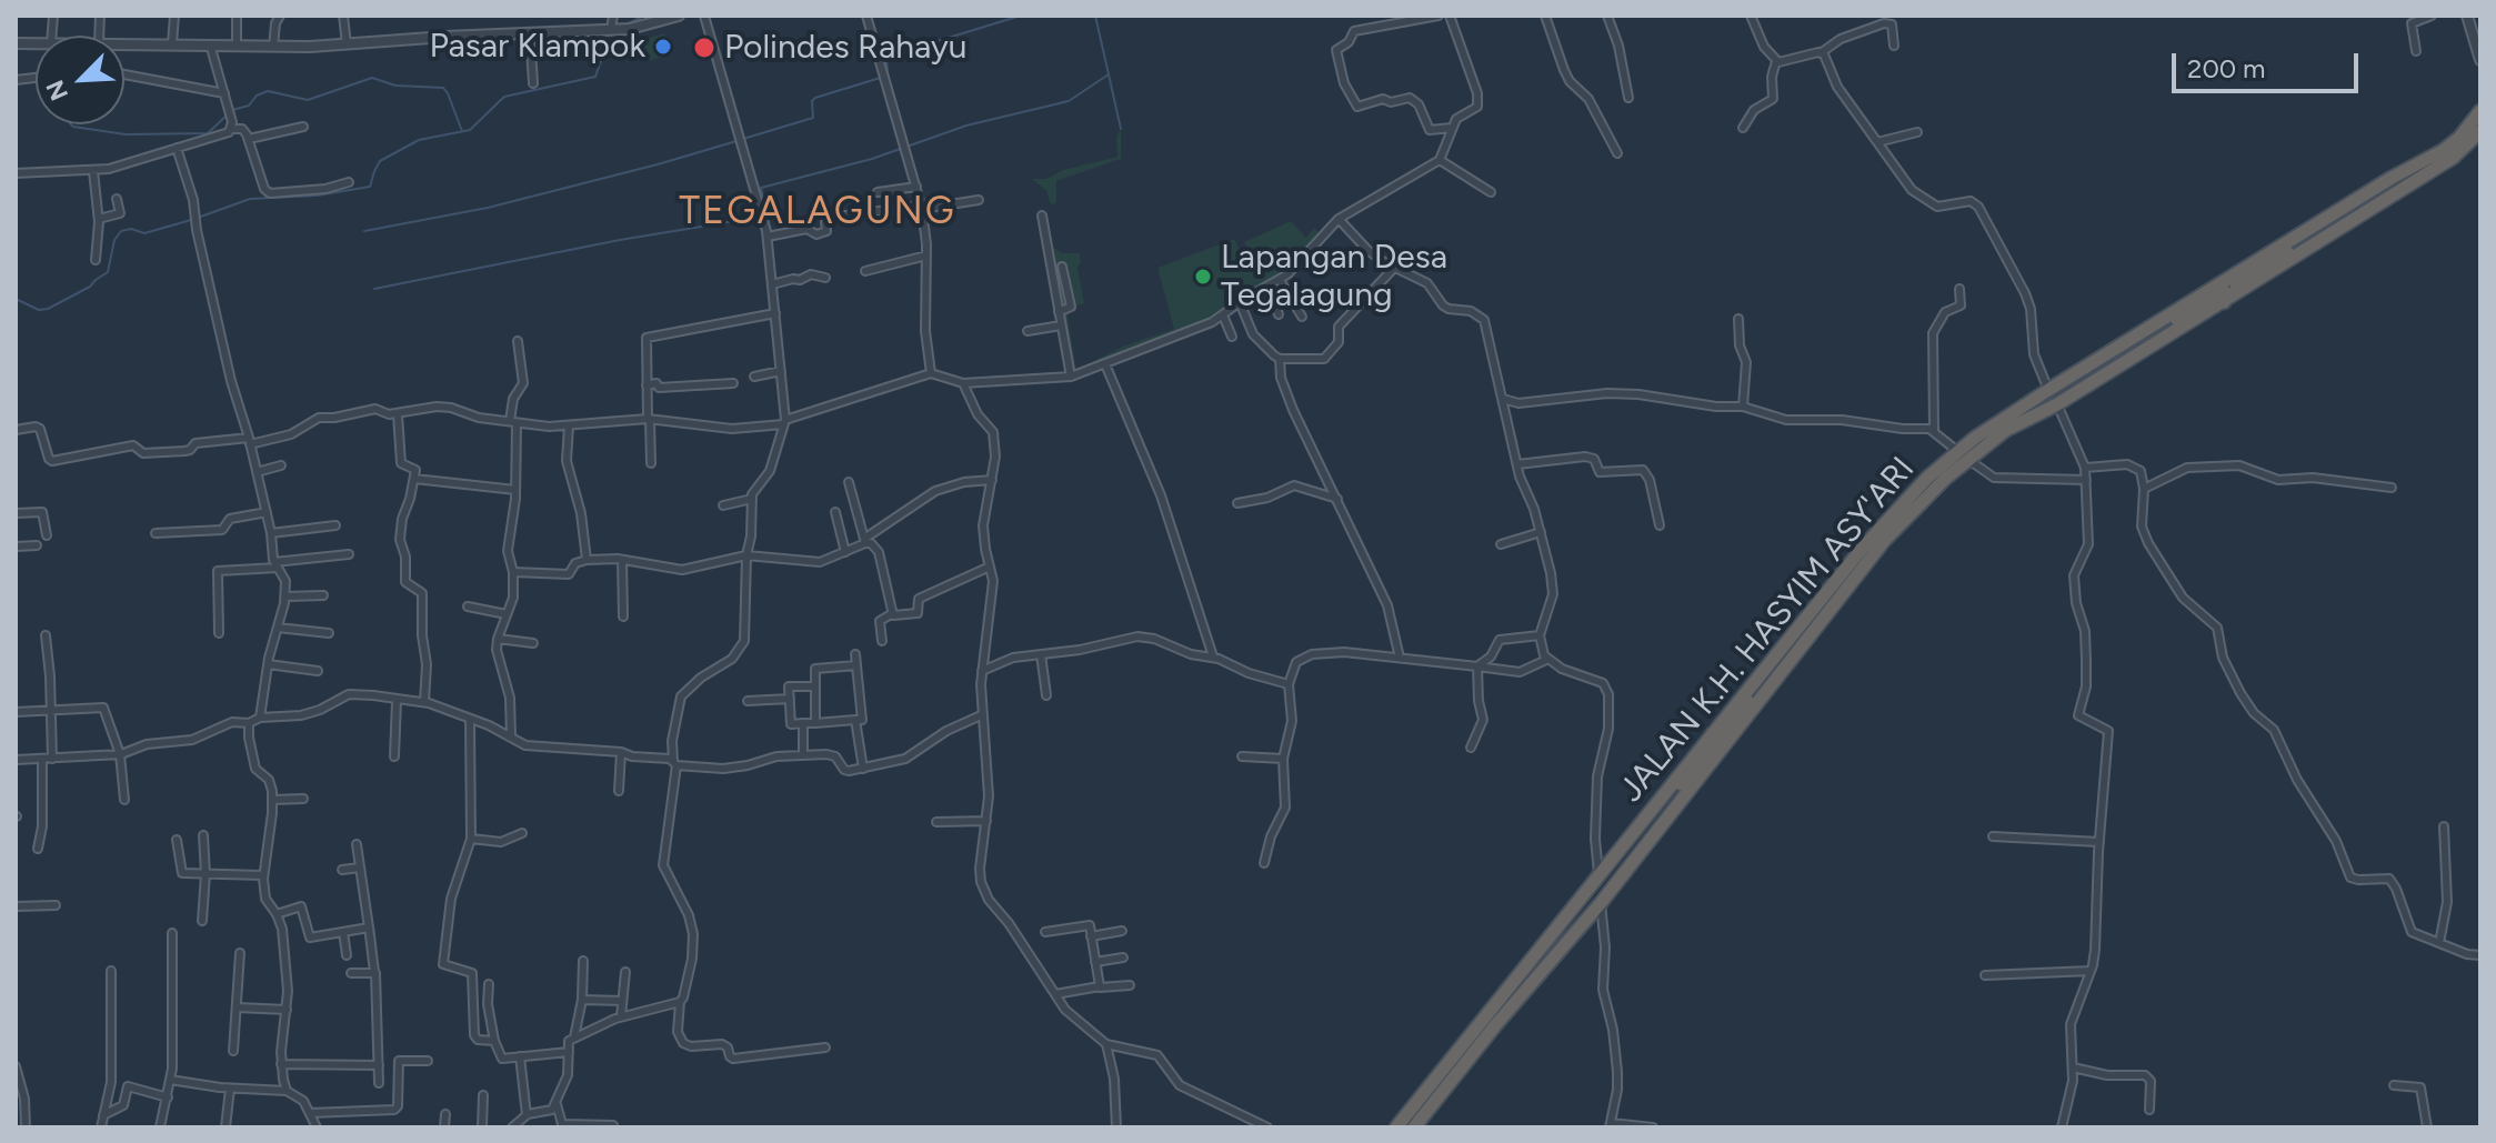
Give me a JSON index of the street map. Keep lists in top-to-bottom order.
{
  "streets": {
    "highway": ["JALAN K.H. HASYIM ASY'ARI"]
  },
  "districts": ["TEGALAGUNG"],
  "places": ["Pasar Klampok", "Polindes Rahayu", "Lapangan Desa Tegalagung"],
  "scale_bar": "200 m",
  "north": "bottom left"
}
